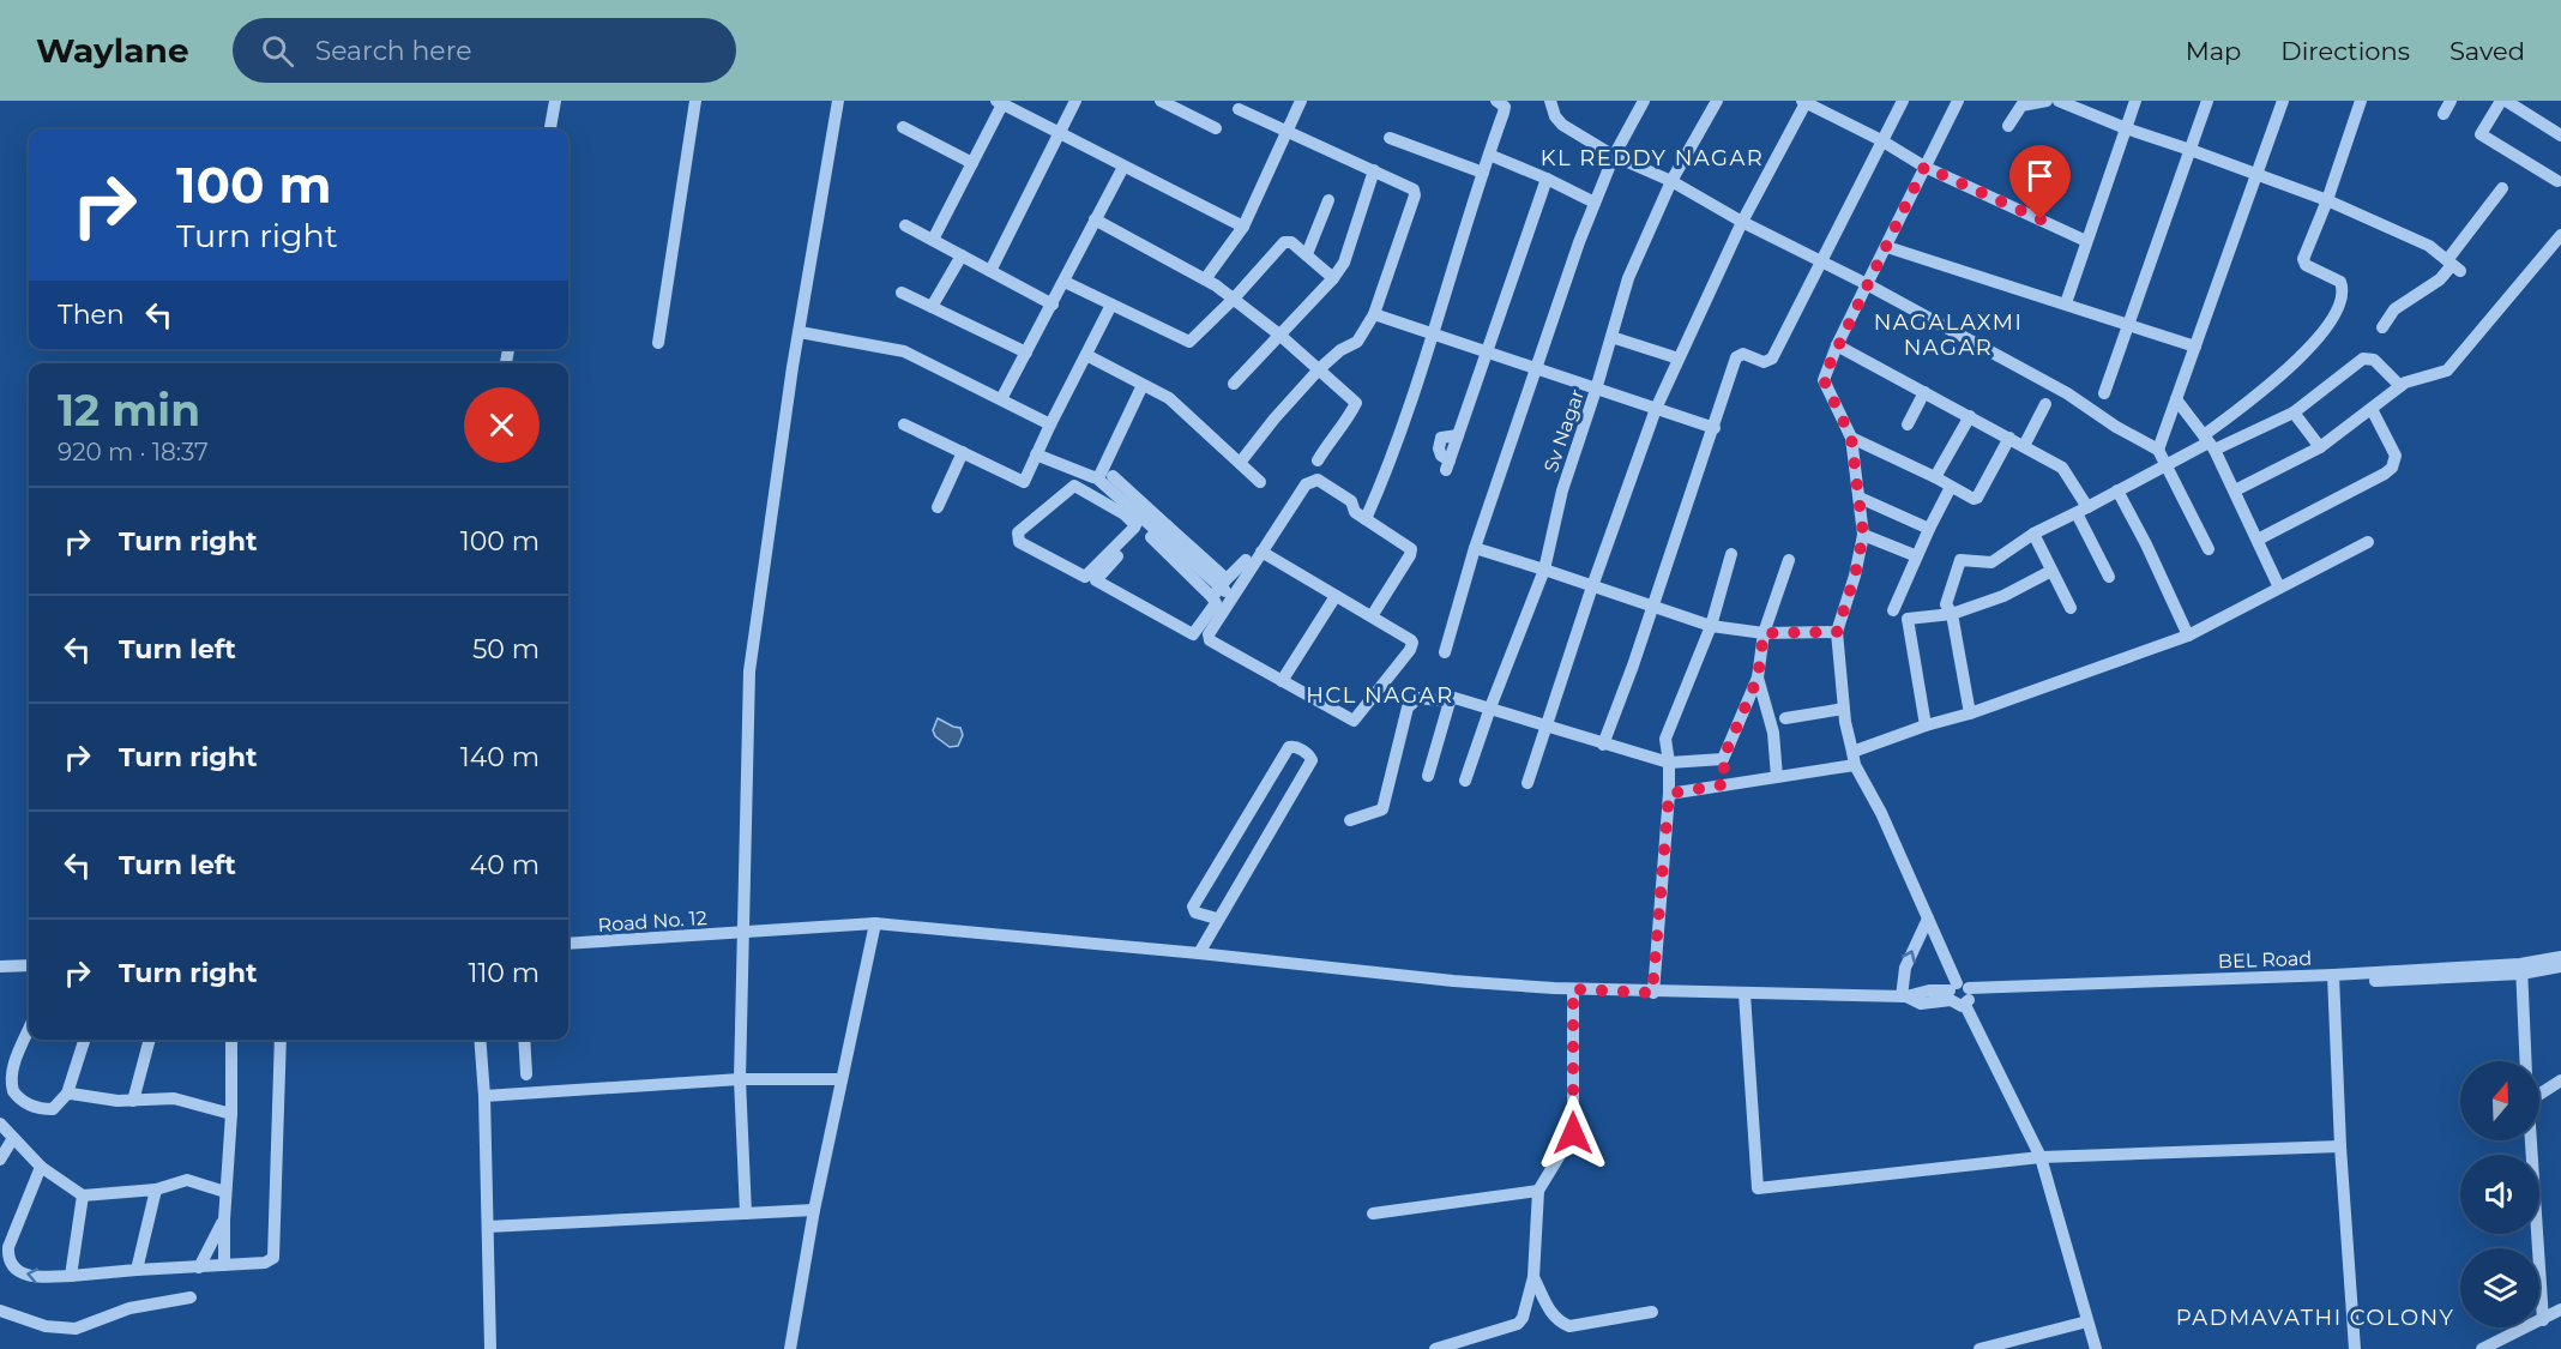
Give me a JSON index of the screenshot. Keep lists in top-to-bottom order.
{
  "streets": {
    "street": ["Sv Nagar", "Road No. 12", "BEL Road"]
  },
  "crossings": [
    ["Road No. 12", "BEL Road"]
  ],
  "districts": [
    "KL REDDY NAGAR",
    "NAGALAXMI NAGAR",
    "HCL NAGAR",
    "PADMAVATHI COLONY"
  ],
  "north": "top",
  "page": {
    "header": "Waylane",
    "search": "Search here",
    "nav": ["Map", "Directions", "Saved"],
    "turn": ["100 m", "Turn right"],
    "then": "Then",
    "heading": ["12 min", "920 m · 18:37"],
    "list": [
      {
        "name": "Turn right",
        "value": "100 m"
      },
      {
        "name": "Turn left",
        "value": "50 m"
      },
      {
        "name": "Turn right",
        "value": "140 m"
      },
      {
        "name": "Turn left",
        "value": "40 m"
      },
      {
        "name": "Turn right",
        "value": "110 m"
      }
    ]
  }
}
